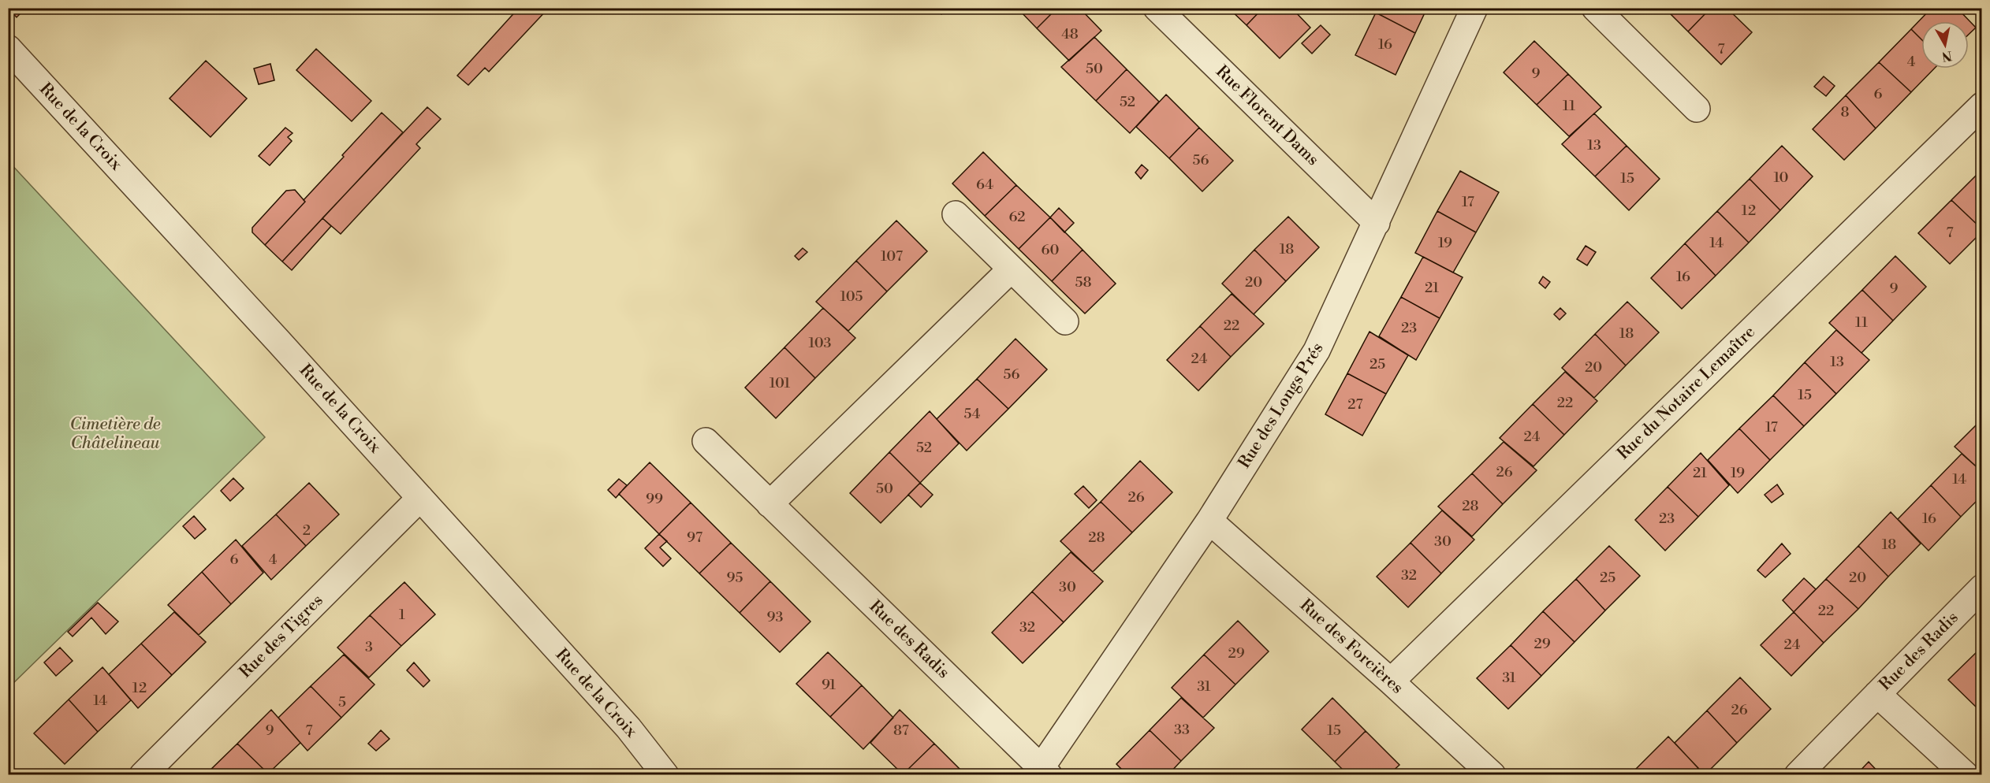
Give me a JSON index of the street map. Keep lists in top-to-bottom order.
{
  "streets": {
    "street": [
      "Rue Florent Dams",
      "Rue de la Croix",
      "Rue du Notaire Lemaître",
      "Rue des Longs Prés",
      "Rue des Tigres",
      "Rue des Radis",
      "Rue des Forcières"
    ]
  },
  "crossings": [
    ["Rue Florent Dams", "Rue des Longs Prés"],
    ["Rue de la Croix", "Rue des Tigres"],
    ["Rue du Notaire Lemaître", "Rue des Forcières"],
    ["Rue des Longs Prés", "Rue des Radis"],
    ["Rue des Longs Prés", "Rue des Forcières"]
  ],
  "parks": ["Cimetière de Châtelineau"],
  "house_numbers": [
    "48",
    "16",
    "7",
    "4",
    "50",
    "9",
    "6",
    "52",
    "11",
    "8",
    "13",
    "56",
    "10",
    "15",
    "64",
    "17",
    "12",
    "62",
    "7",
    "19",
    "14",
    "18",
    "60",
    "107",
    "16",
    "58",
    "20",
    "21",
    "9",
    "105",
    "11",
    "22",
    "23",
    "18",
    "103",
    "24",
    "13",
    "25",
    "20",
    "56",
    "101",
    "15",
    "22",
    "27",
    "54",
    "17",
    "24",
    "52",
    "26",
    "21",
    "19",
    "14",
    "50",
    "26",
    "99",
    "28",
    "23",
    "16",
    "2",
    "97",
    "28",
    "30",
    "18",
    "6",
    "4",
    "32",
    "95",
    "25",
    "20",
    "30",
    "22",
    "1",
    "93",
    "32",
    "29",
    "24",
    "3",
    "29",
    "31",
    "91",
    "31",
    "12",
    "14",
    "5",
    "26",
    "33",
    "9",
    "7",
    "87",
    "15"
  ],
  "north": "bottom"
}
